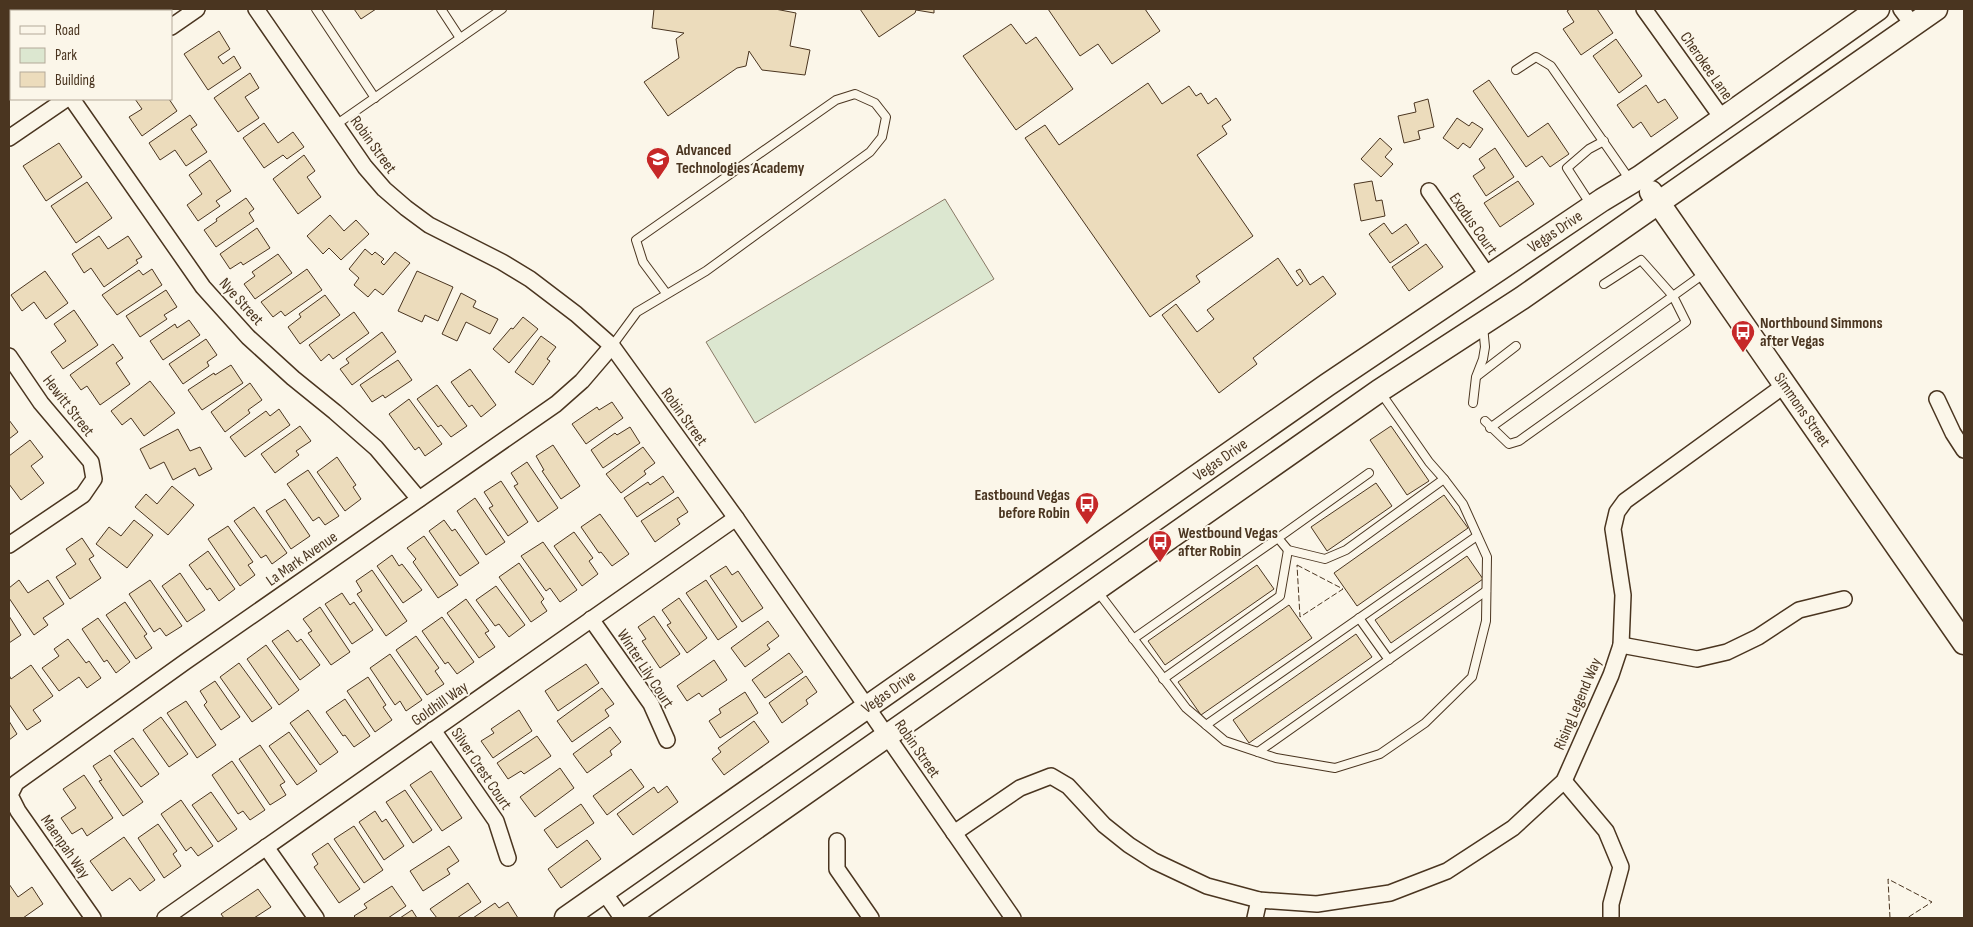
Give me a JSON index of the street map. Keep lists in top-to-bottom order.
{
  "streets": {
    "main road": ["Vegas Drive", "Simmons Street"],
    "street": [
      "Cherokee Lane",
      "Robin Street",
      "Exodus Court",
      "Nye Street",
      "Hewitt Street",
      "La Mark Avenue",
      "Winter Lily Court",
      "Goldhill Way",
      "Rising Legend Way",
      "Silver Crest Court",
      "Maenpah Way"
    ]
  },
  "crossings": [
    ["Cherokee Lane", "Vegas Drive"],
    ["Robin Street", "Vegas Drive"],
    ["Robin Street", "La Mark Avenue"],
    ["Robin Street", "Goldhill Way"],
    ["Robin Street", "Rising Legend Way"],
    ["Exodus Court", "Vegas Drive"],
    ["Vegas Drive", "Simmons Street"],
    ["Nye Street", "La Mark Avenue"],
    ["Simmons Street", "Rising Legend Way"],
    ["La Mark Avenue", "Maenpah Way"],
    ["Winter Lily Court", "Goldhill Way"],
    ["Goldhill Way", "Silver Crest Court"]
  ],
  "places": {
    "school or university": ["Advanced Technologies Academy"],
    "bus stop": ["Northbound Simmons after Vegas", "Eastbound Vegas before Robin", "Westbound Vegas after Robin"]
  },
  "legend": ["Road", "Park", "Building"]
}
